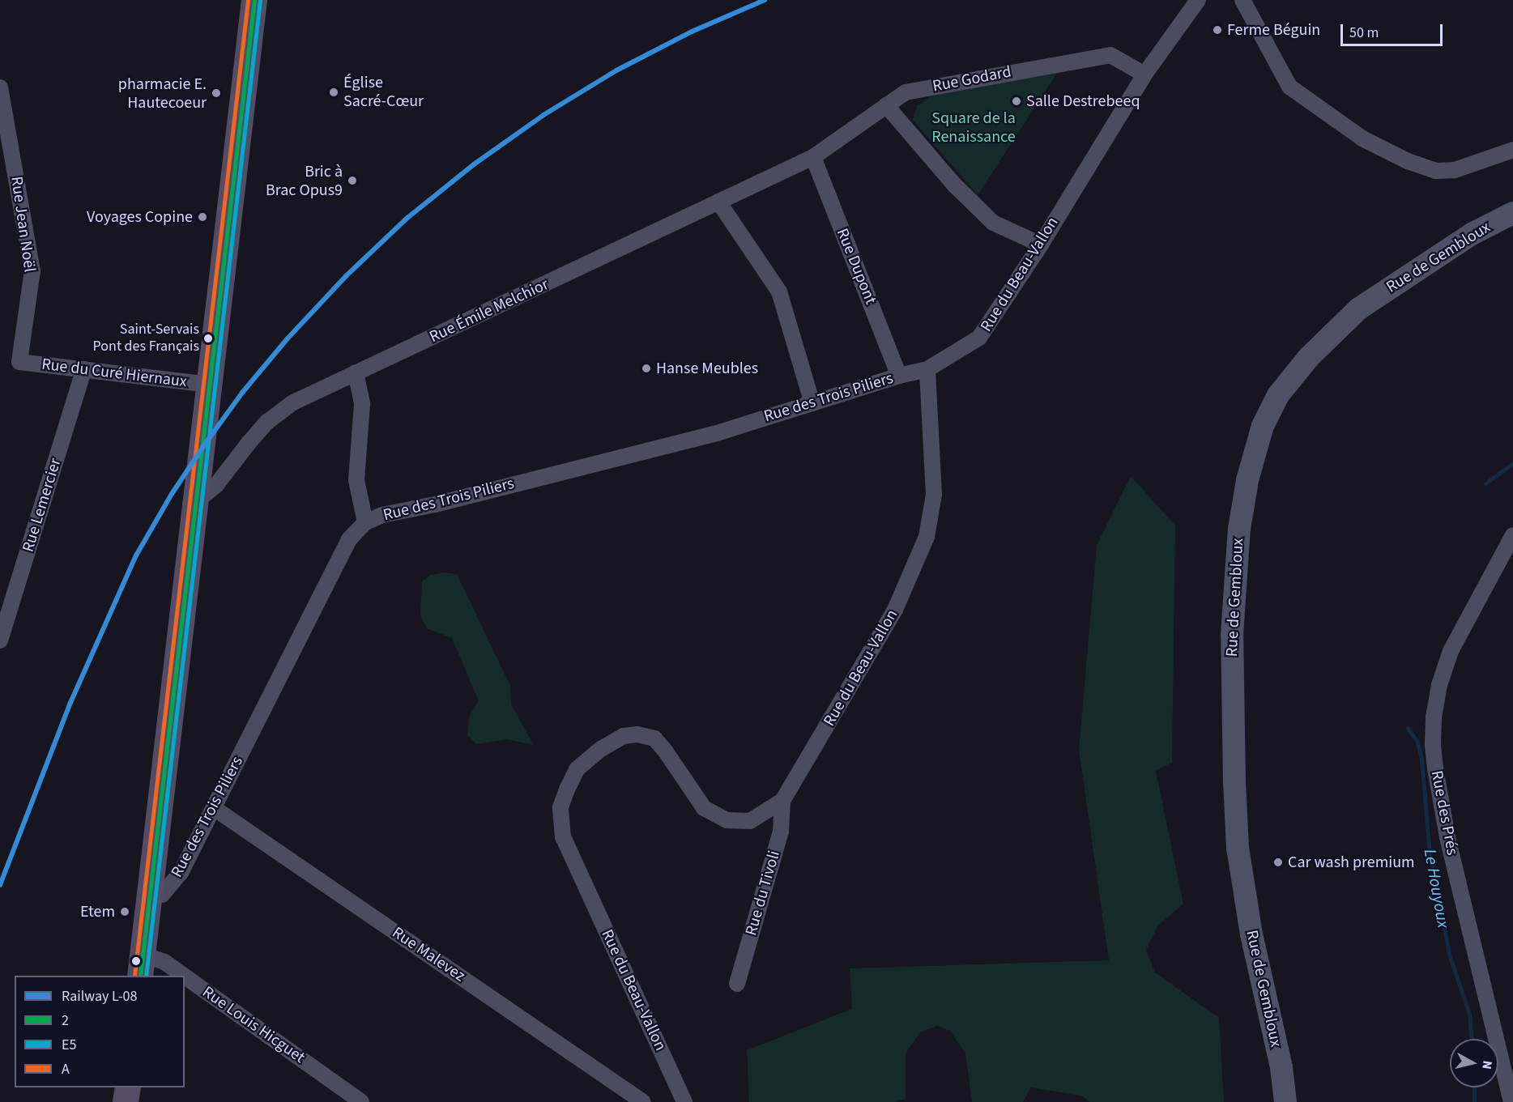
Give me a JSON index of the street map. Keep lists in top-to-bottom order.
{
  "streets": {
    "main road": ["Rue de Gembloux"],
    "street": [
      "Rue Godard",
      "Rue Jean Noël",
      "Rue Dupont",
      "Rue du Beau-Vallon",
      "Rue Émile Melchior",
      "Rue du Curé Hiernaux",
      "Rue des Trois Piliers",
      "Rue Lemercier",
      "Rue des Prés",
      "Rue du Tivoli",
      "Rue Malevez",
      "Rue Louis Hicguet"
    ]
  },
  "crossings": [
    ["Rue Godard", "Rue Dupont"],
    ["Rue Godard", "Rue du Beau-Vallon"],
    ["Rue Godard", "Rue Émile Melchior"],
    ["Rue Jean Noël", "Rue du Curé Hiernaux"],
    ["Rue Dupont", "Rue Émile Melchior"],
    ["Rue Dupont", "Rue des Trois Piliers"],
    ["Rue du Beau-Vallon", "Rue des Trois Piliers"],
    ["Rue du Beau-Vallon", "Rue du Tivoli"],
    ["Rue du Curé Hiernaux", "Rue Lemercier"],
    ["Rue des Trois Piliers", "Rue Malevez"]
  ],
  "water": ["Le Houyoux"],
  "parks": ["Square de la Renaissance"],
  "places": [
    "Ferme Béguin",
    "Église Sacré-Cœur",
    "pharmacie E. Hautecoeur",
    "Salle Destrebeeq",
    "Bric à Brac Opus9",
    "Voyages Copine",
    "Saint-Servais Pont des Français",
    "Hanse Meubles",
    "Car wash premium",
    "Etem"
  ],
  "lines": [
    "rail line L-08",
    "transit line 2",
    "transit line A",
    "transit line E5"
  ],
  "legend": [
    "Railway L-08",
    "2",
    "E5",
    "A"
  ],
  "scale_bar": "50 m",
  "north": "right"
}
